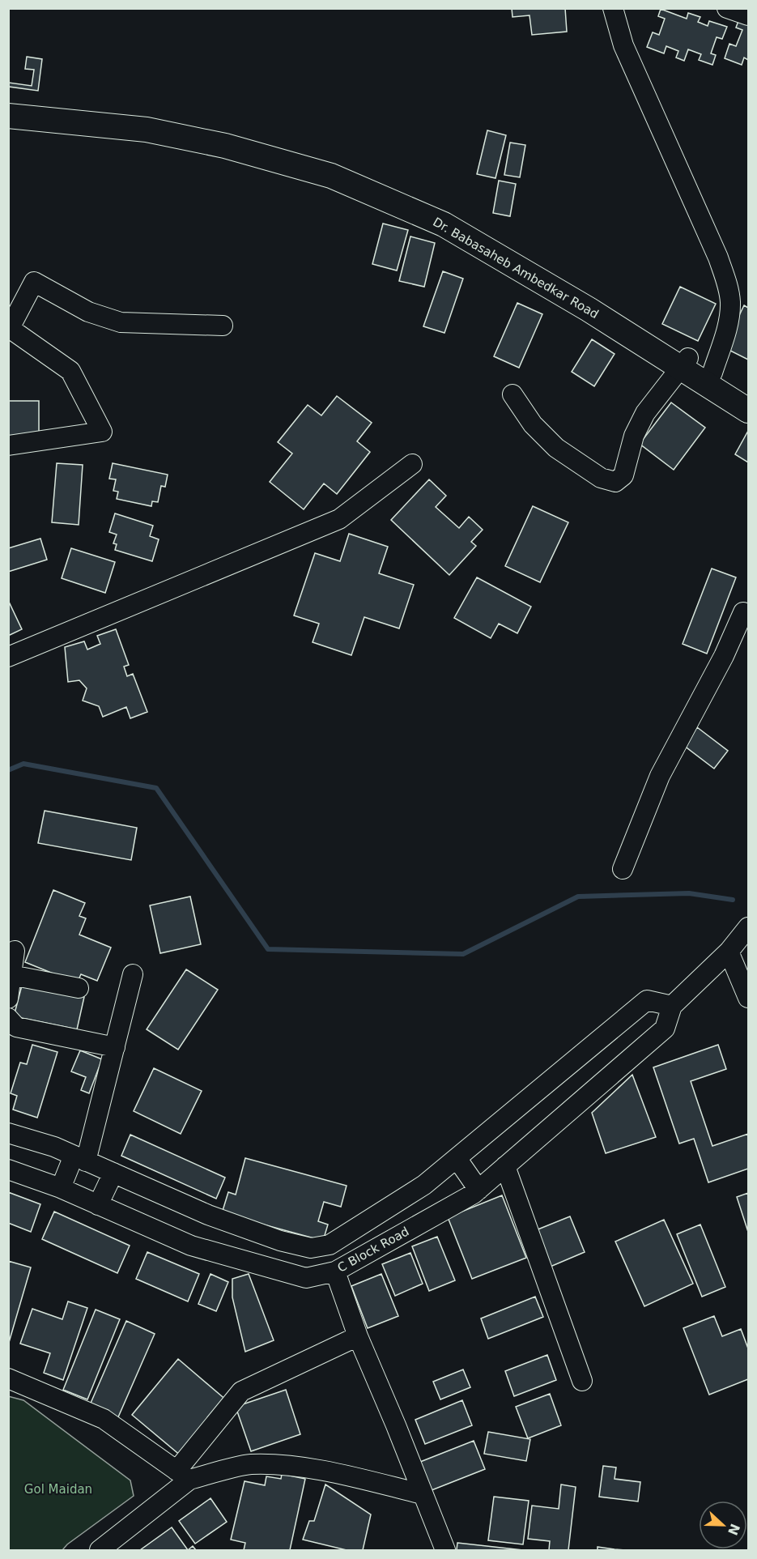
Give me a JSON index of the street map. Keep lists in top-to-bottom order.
{
  "streets": {
    "main road": ["Dr. Babasaheb Ambedkar Road"],
    "street": ["C Block Road"]
  },
  "parks": ["Gol Maidan"],
  "north": "right"
}
